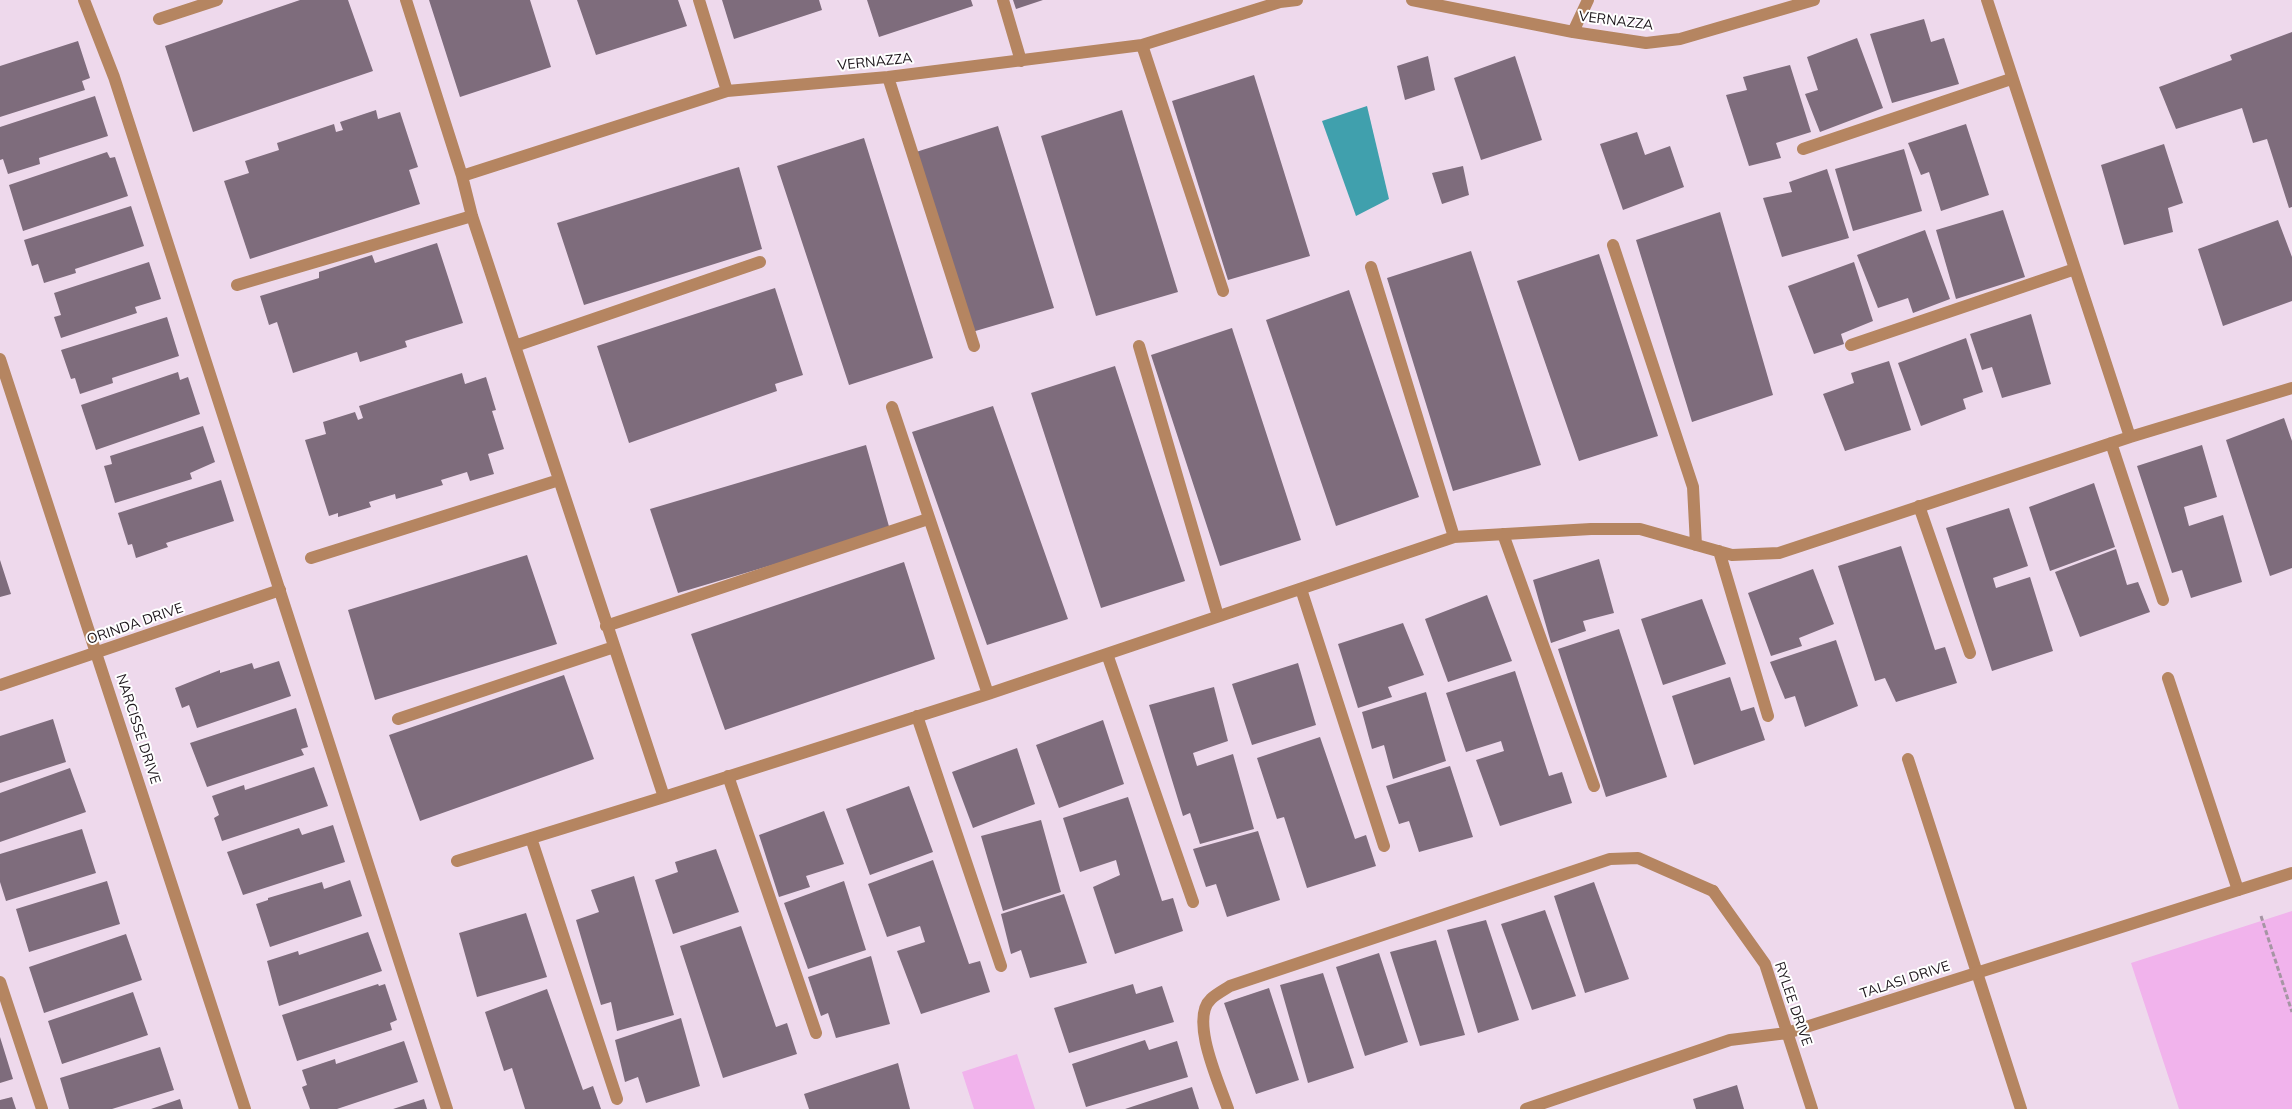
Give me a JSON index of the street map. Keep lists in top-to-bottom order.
{
  "streets": {
    "street": [
      "VERNAZZA",
      "ORINDA DRIVE",
      "NARCISSE DRIVE",
      "TALASI DRIVE",
      "RYLEE DRIVE"
    ]
  },
  "crossings": [
    ["ORINDA DRIVE", "NARCISSE DRIVE"],
    ["TALASI DRIVE", "RYLEE DRIVE"]
  ]
}
